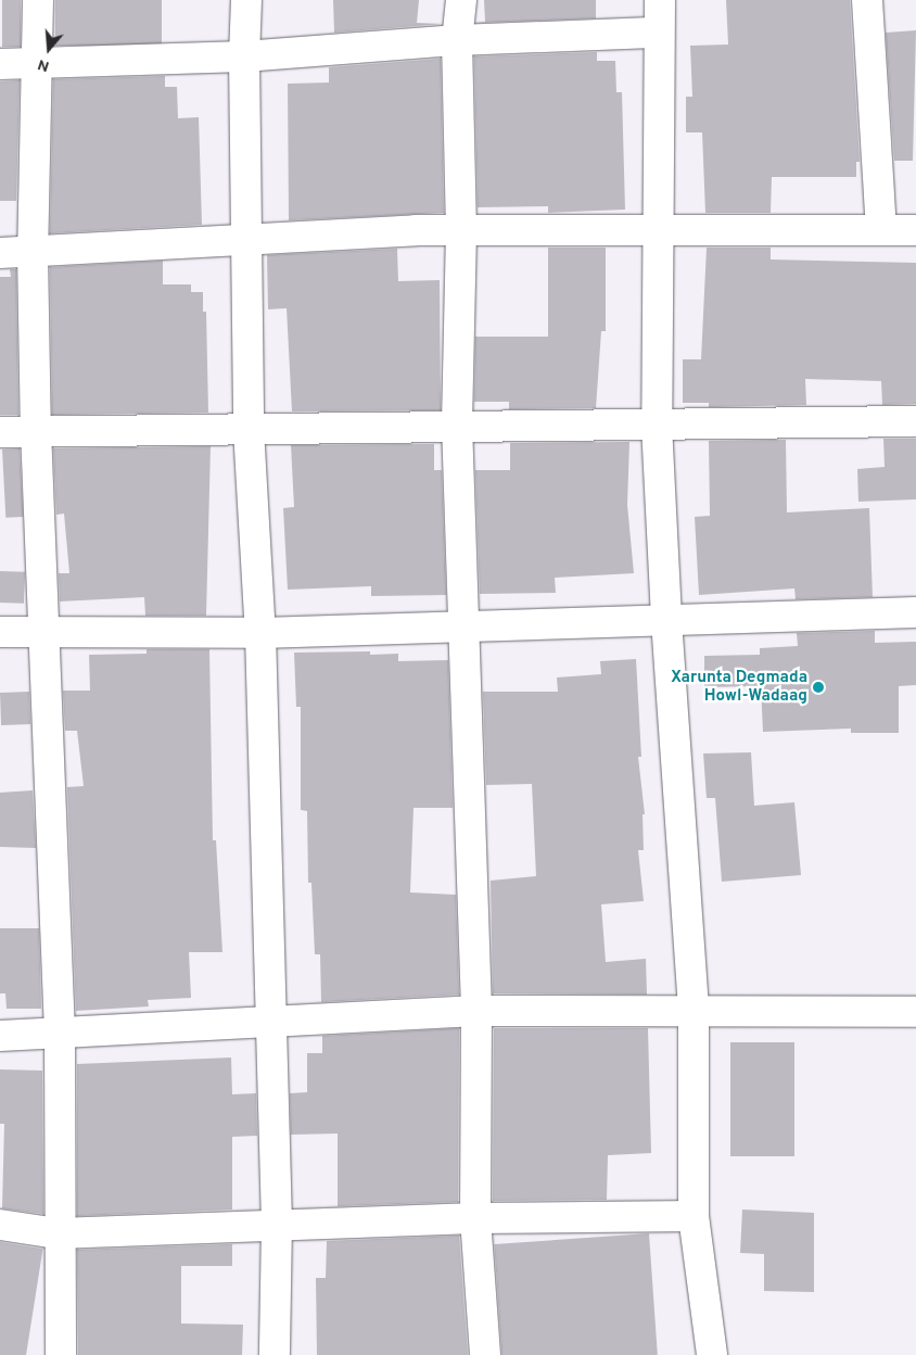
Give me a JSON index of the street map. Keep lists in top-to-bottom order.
{
  "places": ["Xarunta Degmada Howl-Wadaag"],
  "north": "bottom"
}
